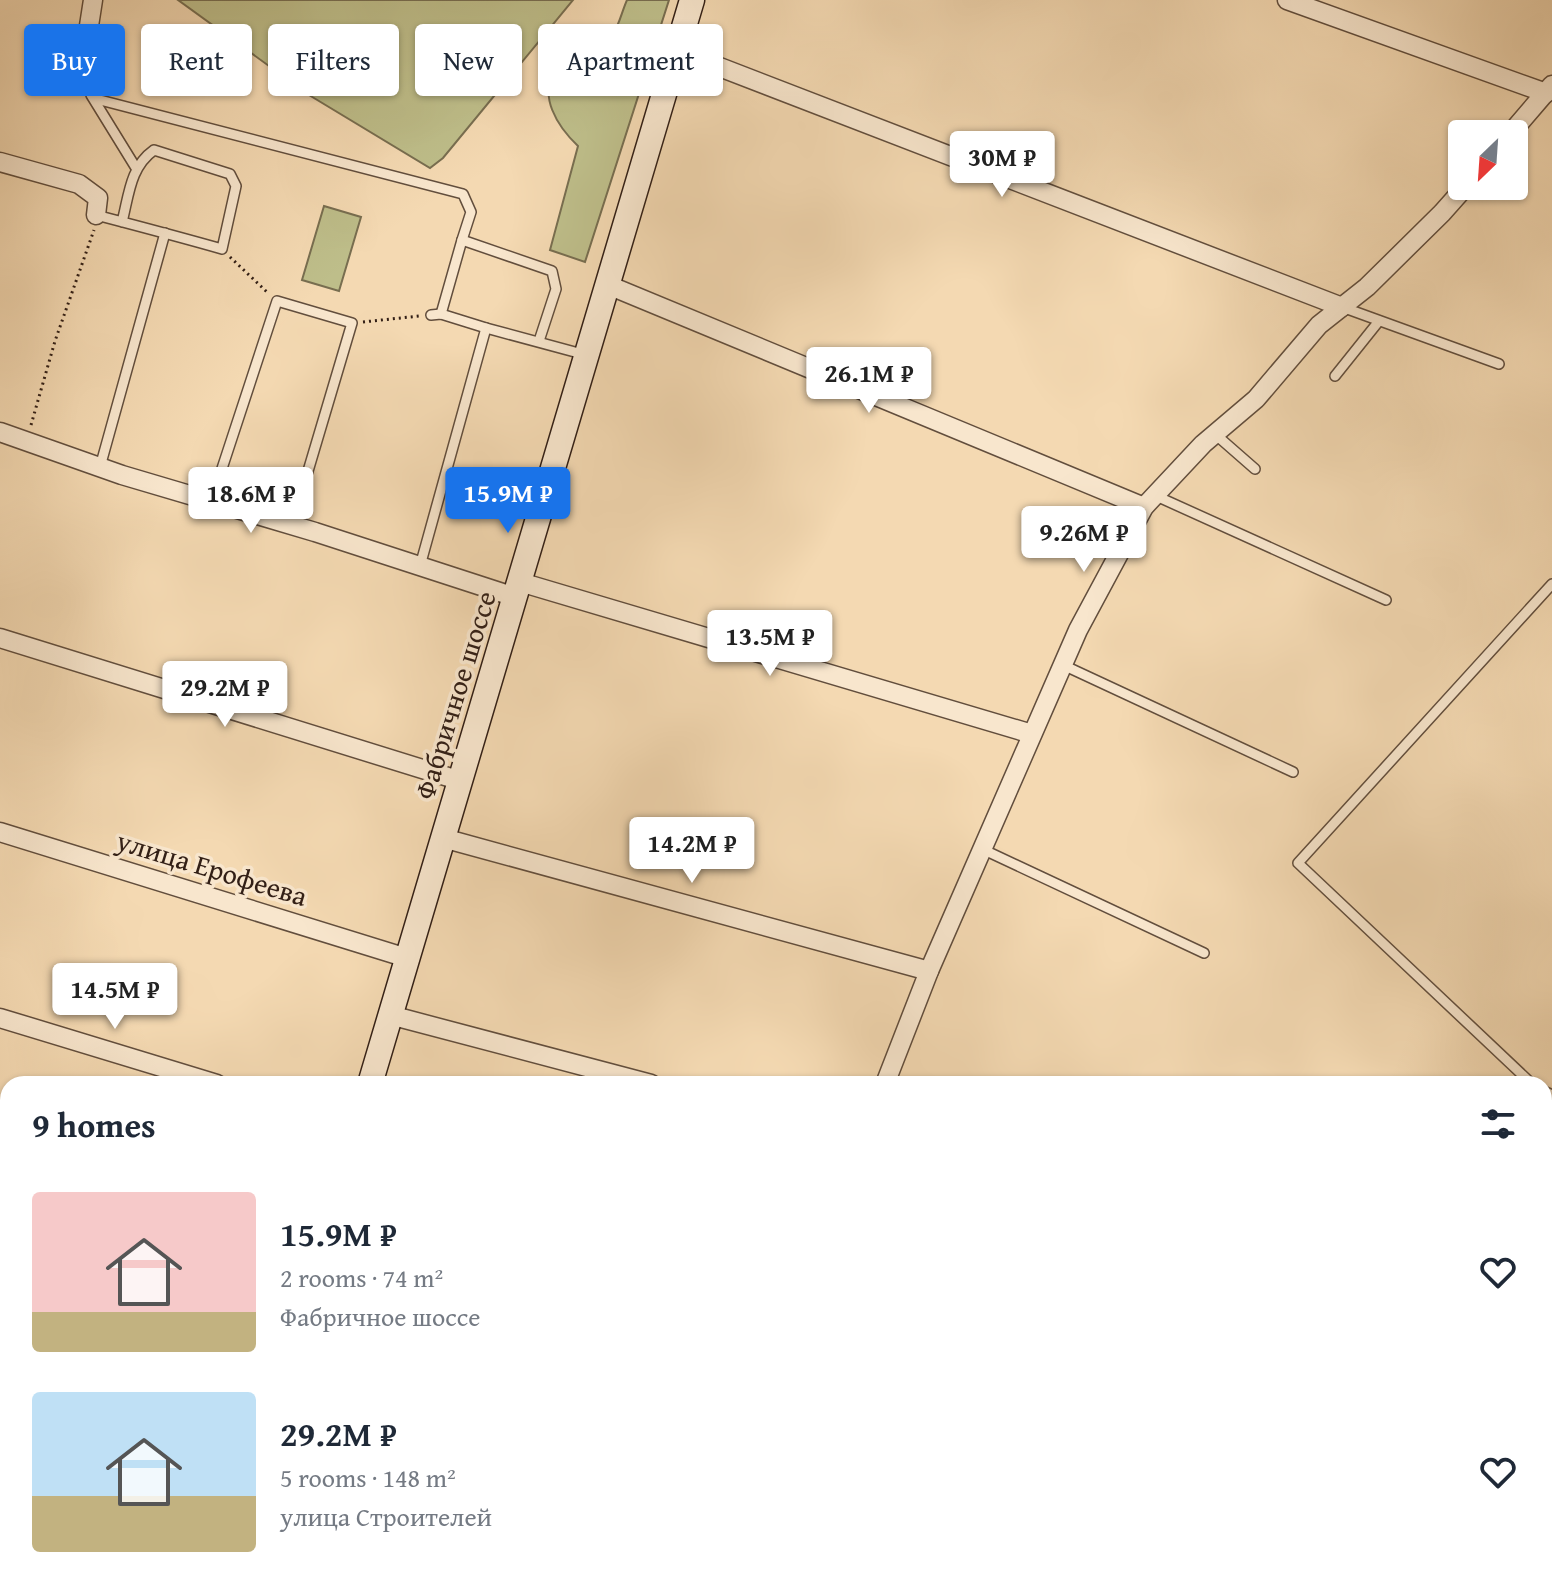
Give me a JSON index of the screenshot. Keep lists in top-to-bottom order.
{
  "streets": {
    "main road": ["Фабричное шоссе"],
    "street": ["улица Ерофеева"]
  },
  "crossings": [
    ["Фабричное шоссе", "улица Ерофеева"]
  ],
  "north": "bottom left",
  "page": {
    "chip": [
      "Buy",
      "Rent",
      "Filters",
      "New",
      "Apartment"
    ],
    "price": [
      "30M ₽",
      "26.1M ₽",
      "18.6M ₽",
      "15.9M ₽",
      "9.26M ₽",
      "13.5M ₽",
      "29.2M ₽",
      "14.2M ₽",
      "14.5M ₽"
    ],
    "heading": "9 homes",
    "list": [
      {
        "name": "15.9M ₽",
        "note": "2 rooms · 74 m² · Фабричное шоссе"
      },
      {
        "name": "29.2M ₽",
        "note": "5 rooms · 148 m² · улица Строителей"
      }
    ]
  }
}
